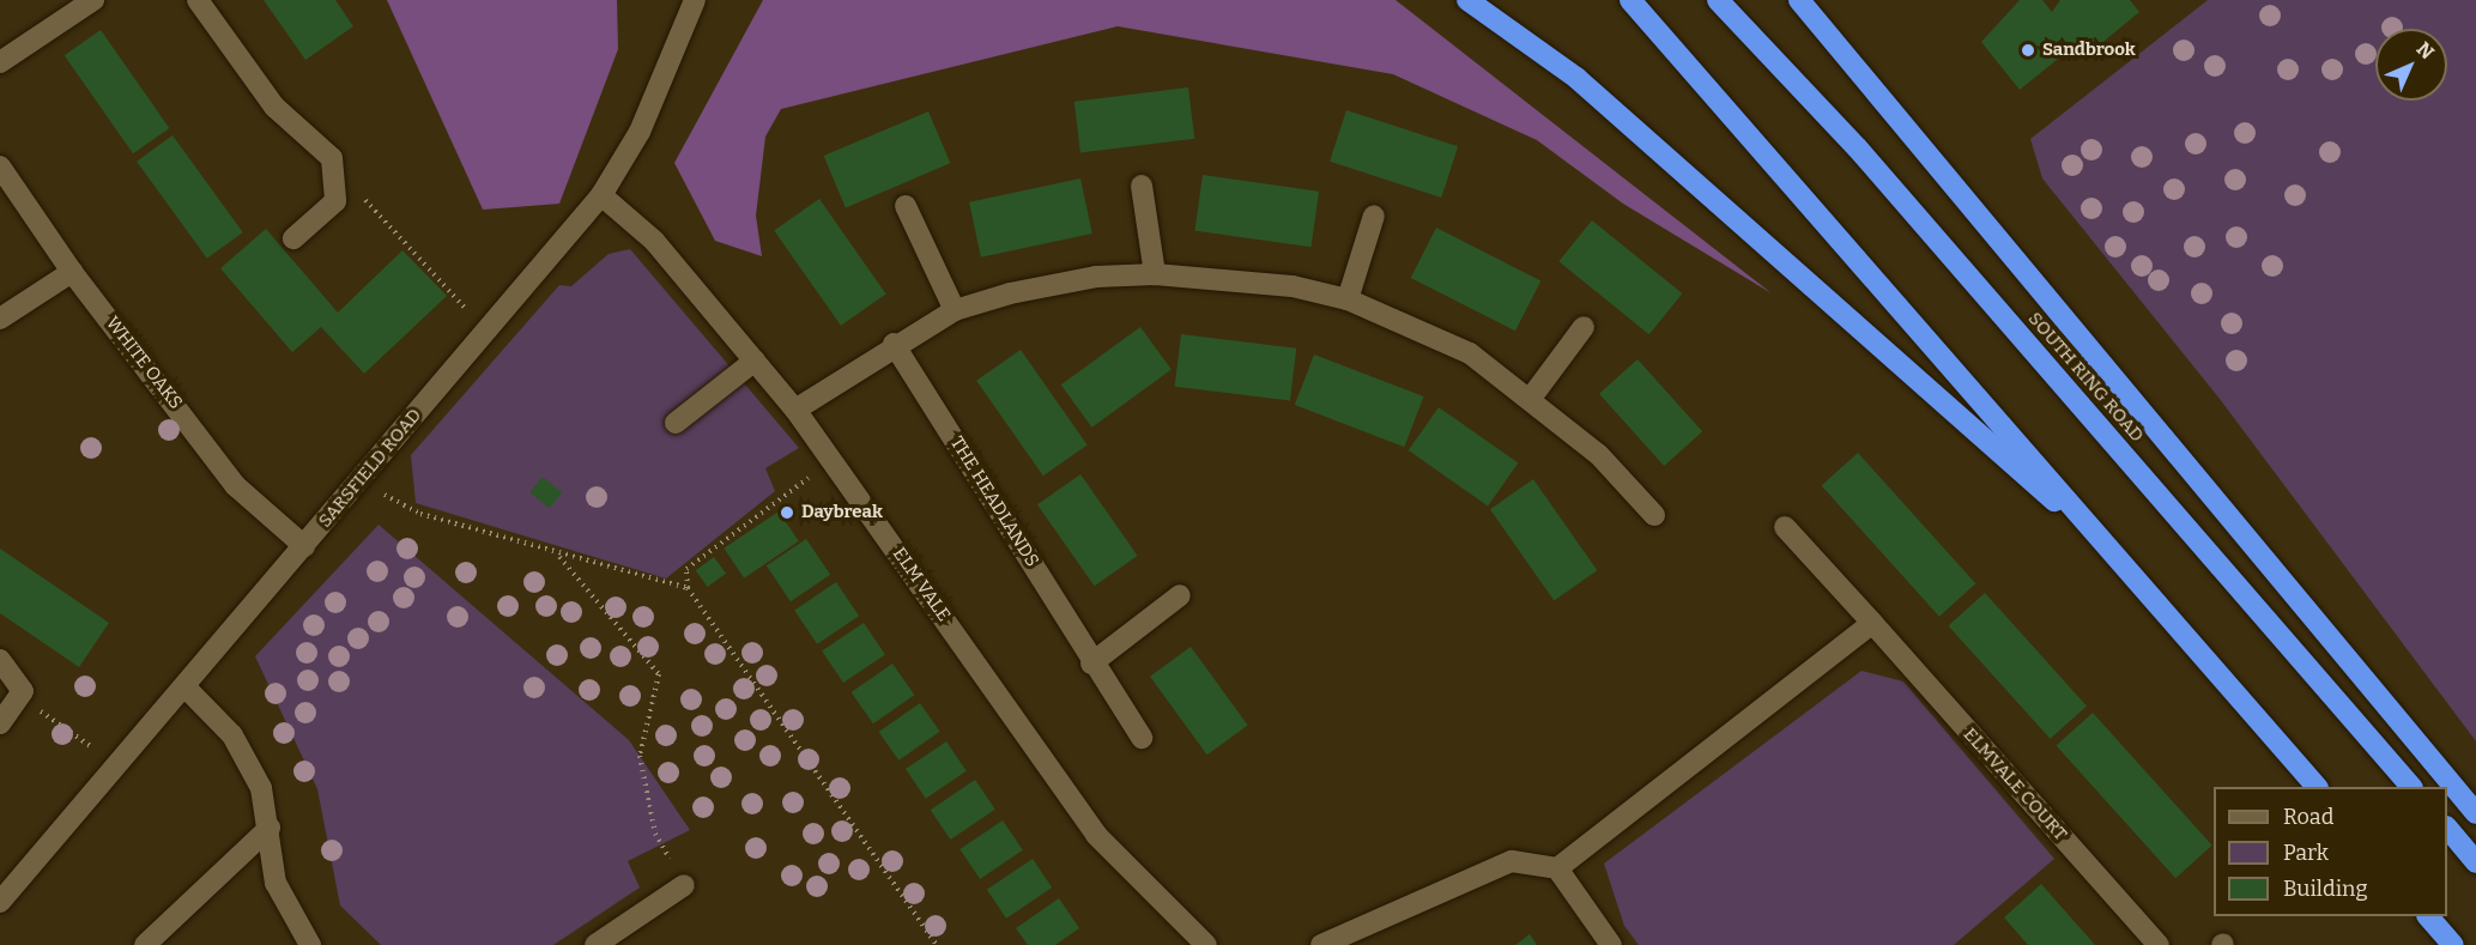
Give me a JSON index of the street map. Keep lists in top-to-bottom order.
{
  "streets": {
    "highway": ["SOUTH RING ROAD"],
    "street": [
      "WHITE OAKS",
      "SARSFIELD ROAD",
      "THE HEADLANDS",
      "ELM VALE",
      "ELMVALE COURT"
    ]
  },
  "crossings": [
    ["WHITE OAKS", "SARSFIELD ROAD"],
    ["SARSFIELD ROAD", "ELM VALE"]
  ],
  "places": ["Sandbrook", "Daybreak"],
  "legend": ["Road", "Park", "Building"],
  "north": "top right"
}
